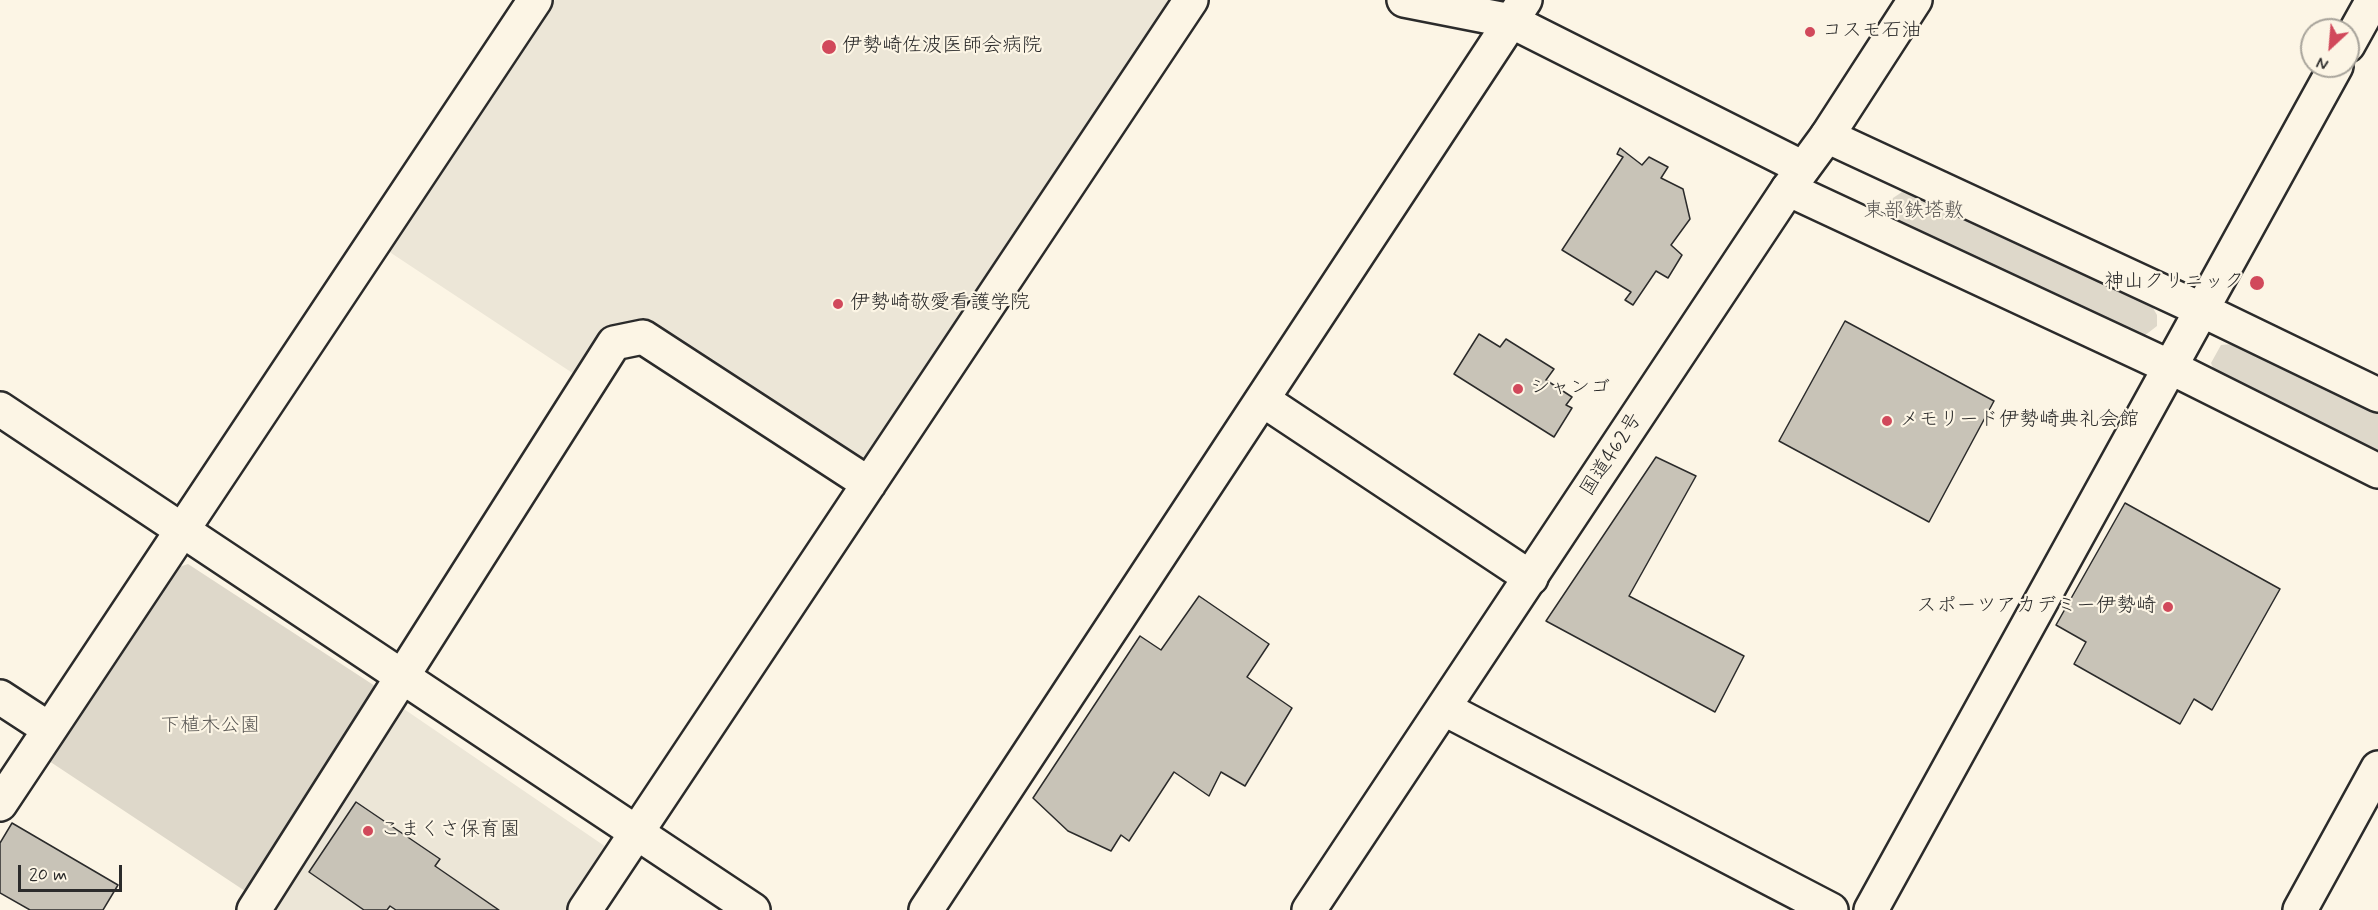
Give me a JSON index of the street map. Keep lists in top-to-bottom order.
{
  "streets": {
    "main road": ["国道462号"]
  },
  "parks": ["東部鉄塔敷", "下植木公園"],
  "places": [
    "コスモ石油",
    "伊勢崎佐波医師会病院",
    "神山クリニック",
    "伊勢崎敬愛看護学院",
    "シャンゴ",
    "メモリード伊勢崎典礼会館",
    "スポーツアカデミー伊勢崎",
    "こまくさ保育園"
  ],
  "scale_bar": "20 m",
  "north": "bottom left"
}
